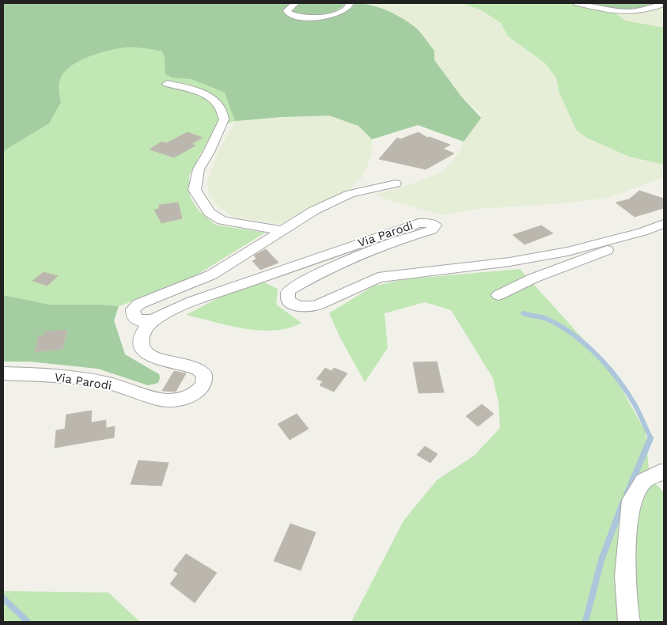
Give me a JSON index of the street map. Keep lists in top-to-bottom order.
{
  "streets": {
    "street": ["Via Parodi"]
  }
}
